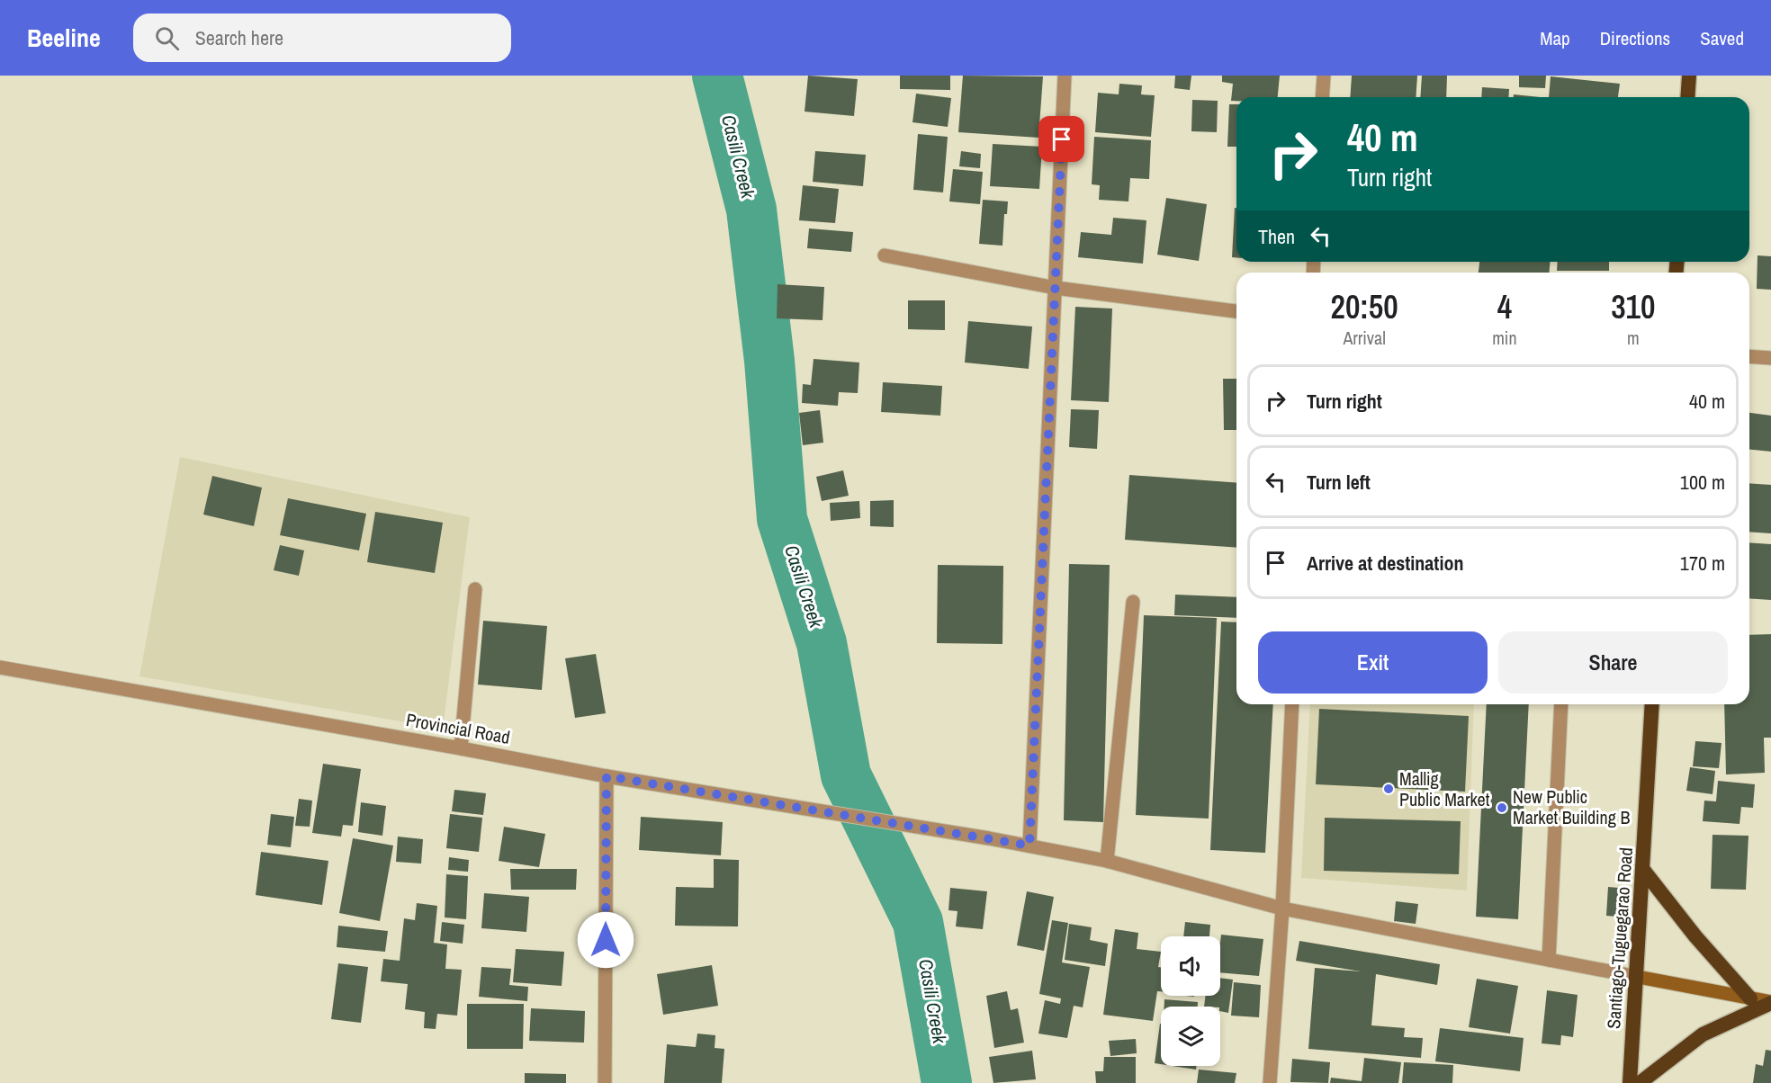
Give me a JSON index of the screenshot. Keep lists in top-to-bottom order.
{
  "streets": {
    "highway": ["Santiago-Tuguegarao Road"],
    "street": ["Provincial Road"]
  },
  "crossings": [
    ["Provincial Road", "Santiago-Tuguegarao Road"]
  ],
  "water": ["Casili Creek"],
  "places": ["Mallig Public Market", "New Public Market Building B"],
  "page": {
    "header": "Beeline",
    "search": "Search here",
    "nav": ["Map", "Directions", "Saved"],
    "turn": ["40 m", "Turn right"],
    "then": "Then",
    "eta": [
      "20:50",
      "Arrival",
      "4",
      "min",
      "310",
      "m"
    ],
    "list": [
      {
        "name": "Turn right",
        "value": "40 m"
      },
      {
        "name": "Turn left",
        "value": "100 m"
      },
      {
        "name": "Arrive at destination",
        "value": "170 m"
      }
    ],
    "buttons": ["Exit", "Share"]
  }
}
